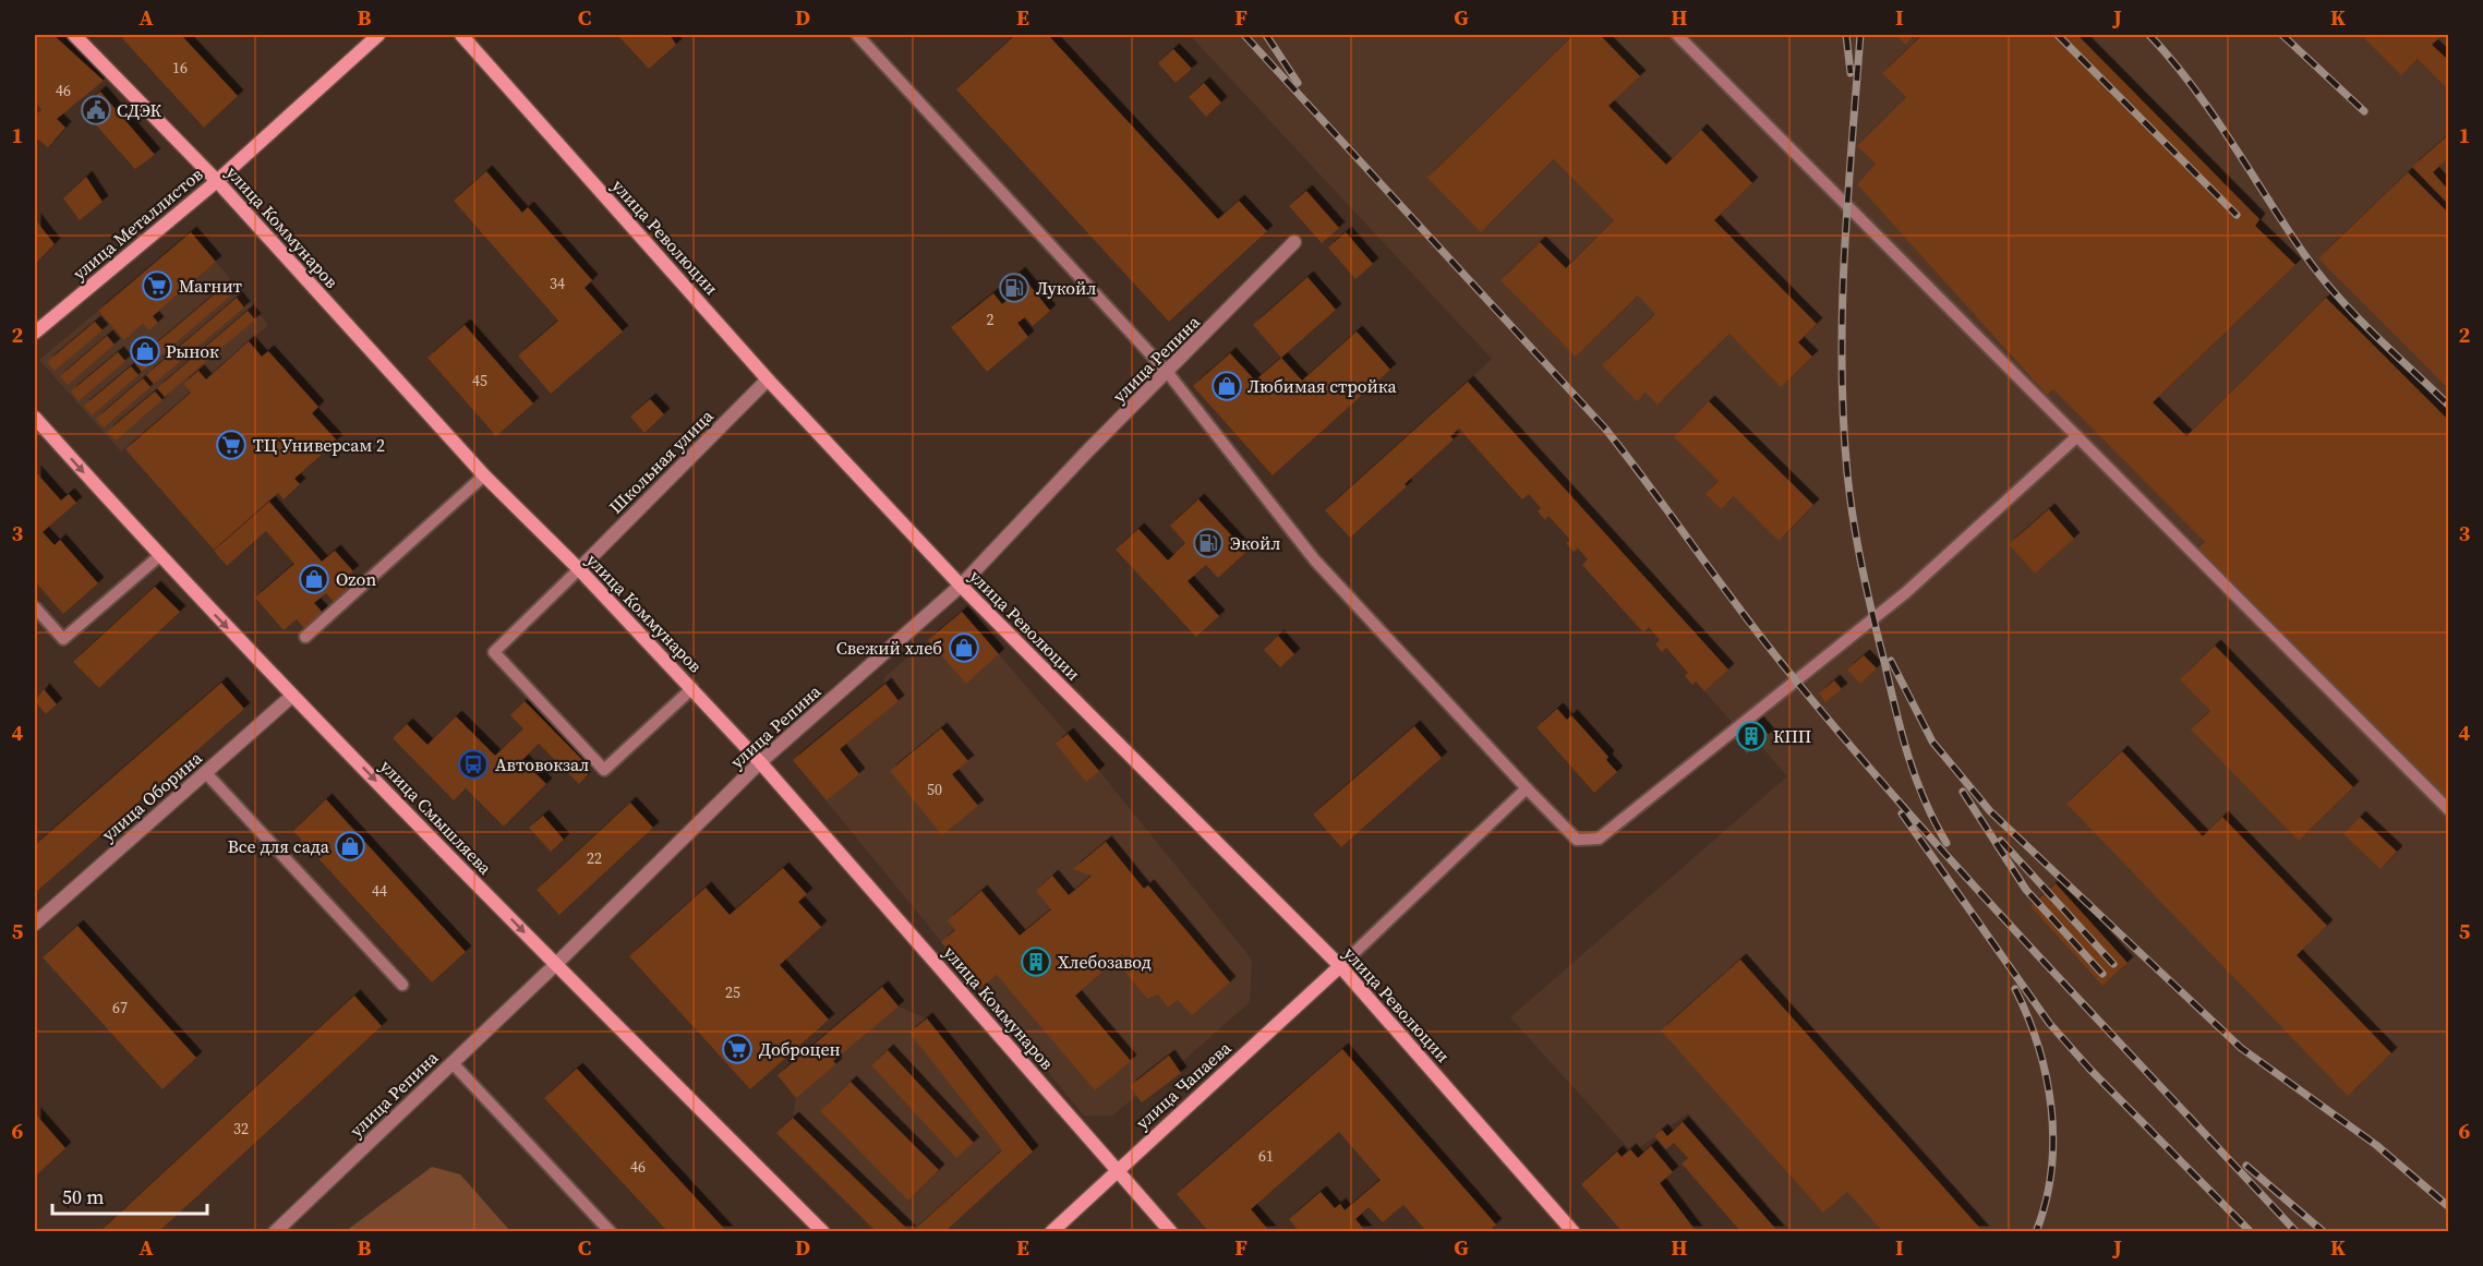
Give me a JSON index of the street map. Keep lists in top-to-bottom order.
{
  "streets": {
    "street": [
      "улица Металлистов",
      "улица Коммунаров",
      "улица Революции",
      "улица Репина",
      "Школьная улица",
      "улица Оборина",
      "улица Смышляева",
      "улица Чапаева"
    ]
  },
  "crossings": [
    ["улица Металлистов", "улица Коммунаров"],
    ["улица Коммунаров", "улица Репина"],
    ["улица Коммунаров", "Школьная улица"],
    ["улица Коммунаров", "улица Чапаева"],
    ["улица Революции", "улица Репина"],
    ["улица Революции", "Школьная улица"],
    ["улица Революции", "улица Чапаева"],
    ["улица Репина", "улица Смышляева"],
    ["улица Оборина", "улица Смышляева"]
  ],
  "one_way": ["улица Смышляева"],
  "places": {
    "public building": ["СДЭК"],
    "supermarket": ["Магнит", "ТЦ Универсам 2", "Доброцен"],
    "fuel station": ["Лукойл", "Экойл"],
    "shop": [
      "Рынок",
      "Любимая стройка",
      "Ozon",
      "Свежий хлеб",
      "Все для сада"
    ],
    "building": ["КПП", "Хлебозавод"],
    "bus stop": ["Автовокзал"]
  },
  "house_numbers": [
    "16",
    "46",
    "34",
    "2",
    "45",
    "50",
    "22",
    "44",
    "25",
    "67",
    "32",
    "61",
    "46"
  ],
  "scale_bar": "50 m",
  "grid": {
    "columns": [
      "A",
      "B",
      "C",
      "D",
      "E",
      "F",
      "G",
      "H",
      "I",
      "J",
      "K"
    ],
    "rows": [
      "1",
      "2",
      "3",
      "4",
      "5",
      "6"
    ]
  }
}
